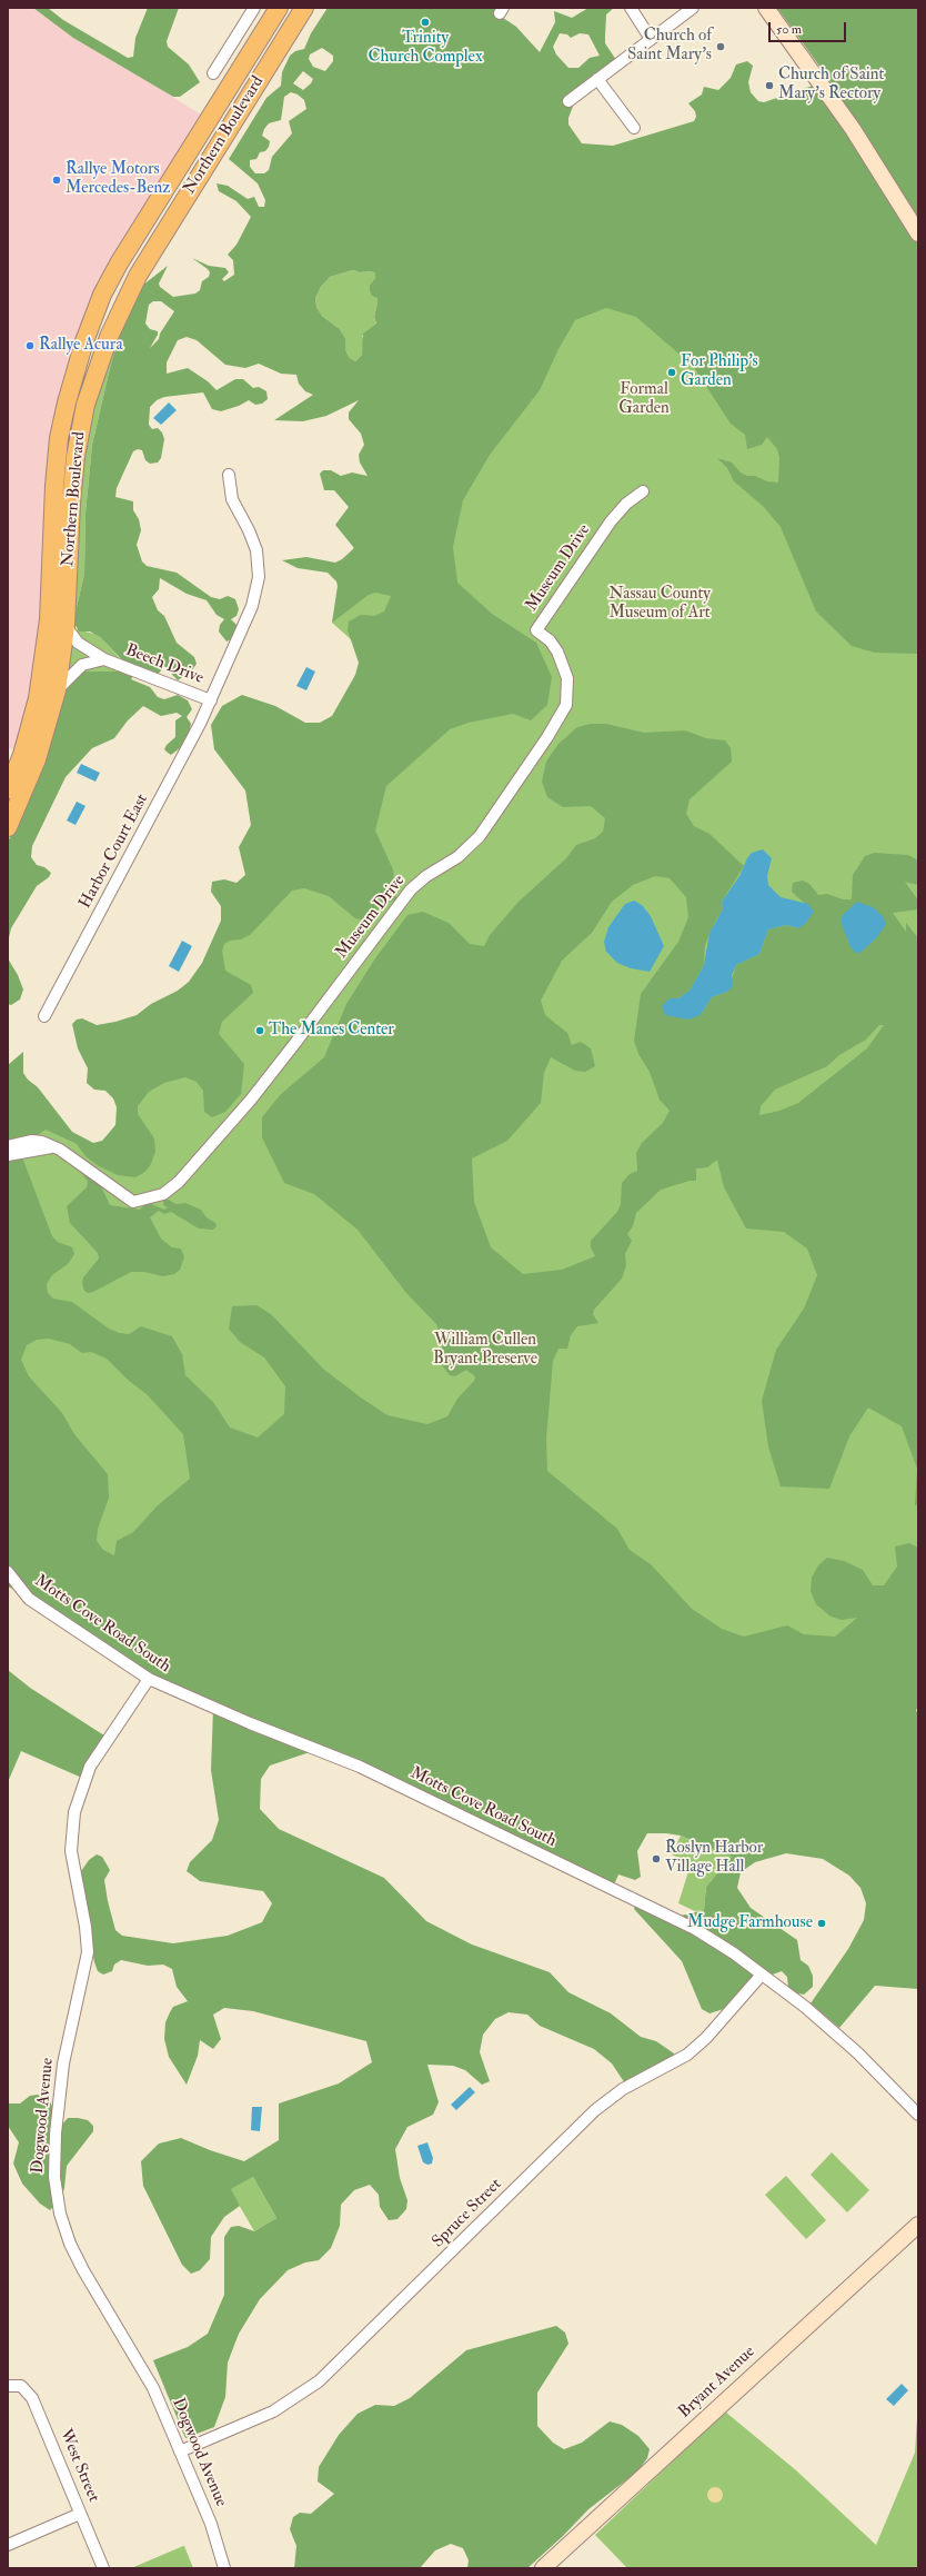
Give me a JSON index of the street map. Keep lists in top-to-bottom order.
{
  "streets": {
    "main road": ["Northern Boulevard", "Bryant Avenue"],
    "street": [
      "Museum Drive",
      "Beech Drive",
      "Harbor Court East",
      "Motts Cove Road South",
      "Dogwood Avenue",
      "Spruce Street",
      "West Street"
    ]
  },
  "crossings": [
    ["Northern Boulevard", "Beech Drive"],
    ["Beech Drive", "Harbor Court East"],
    ["Motts Cove Road South", "Dogwood Avenue"],
    ["Motts Cove Road South", "Spruce Street"],
    ["Dogwood Avenue", "Spruce Street"]
  ],
  "parks": ["Formal Garden", "Nassau County Museum of Art", "William Cullen Bryant Preserve"],
  "places": [
    "Trinity Church Complex",
    "Church of Saint Mary's",
    "Church of Saint Mary's Rectory",
    "Rallye Motors Mercedes-Benz",
    "Rallye Acura",
    "For Philip's Garden",
    "The Manes Center",
    "Roslyn Harbor Village Hall",
    "Mudge Farmhouse"
  ],
  "scale_bar": "50 m"
}
